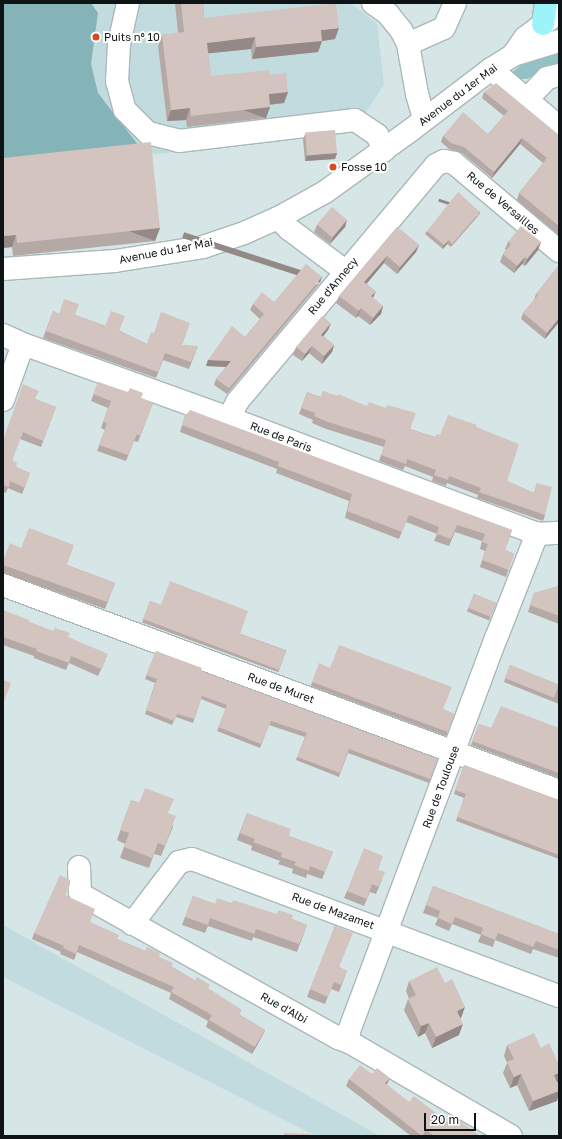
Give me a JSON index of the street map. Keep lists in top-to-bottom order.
{
  "streets": {
    "street": [
      "Avenue du 1er Mai",
      "Rue de Versailles",
      "Rue d'Annecy",
      "Rue de Paris",
      "Rue de Muret",
      "Rue de Toulouse",
      "Rue de Mazamet",
      "Rue d'Albi"
    ]
  },
  "crossings": [
    ["Rue de Versailles", "Rue d'Annecy"],
    ["Rue d'Annecy", "Rue de Paris"],
    ["Rue de Paris", "Rue de Toulouse"],
    ["Rue de Muret", "Rue de Toulouse"],
    ["Rue de Toulouse", "Rue de Mazamet"],
    ["Rue de Toulouse", "Rue d'Albi"],
    ["Rue de Mazamet", "Rue d'Albi"]
  ],
  "places": ["Puits n° 10", "Fosse 10"],
  "scale_bar": "20 m"
}
